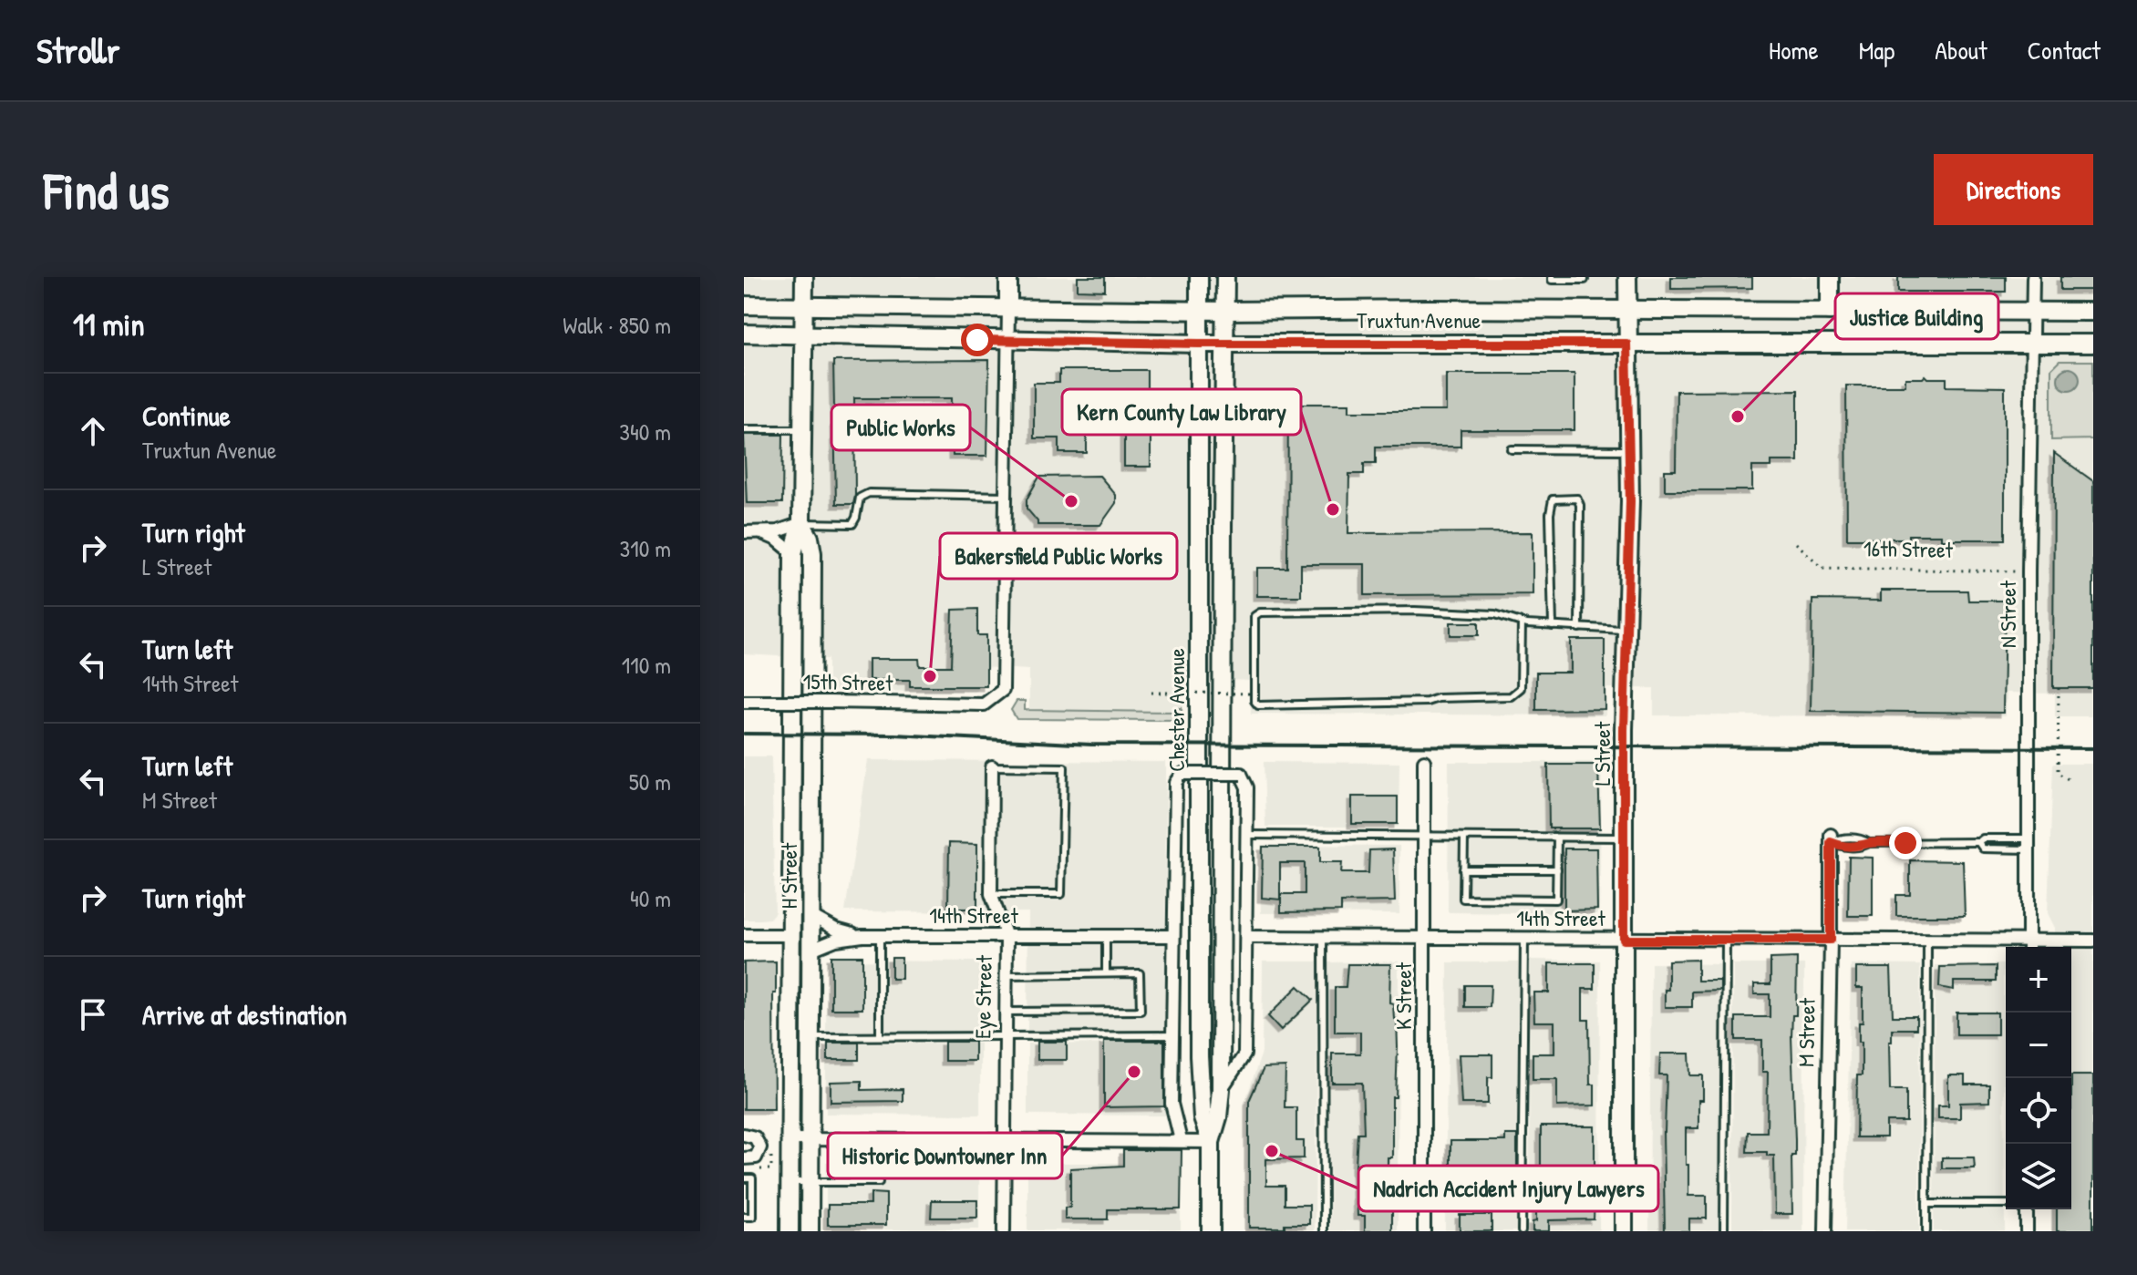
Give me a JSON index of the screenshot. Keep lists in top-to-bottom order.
{
  "streets": {
    "main road": [
      "Truxtun Avenue",
      "Chester Avenue",
      "L Street",
      "H Street"
    ],
    "street": [
      "N Street",
      "15th Street",
      "14th Street",
      "K Street",
      "Eye Street",
      "M Street"
    ],
    "path": ["16th Street"]
  },
  "crossings": [
    ["Truxtun Avenue", "N Street"],
    ["Truxtun Avenue", "Chester Avenue"],
    ["Truxtun Avenue", "L Street"],
    ["Truxtun Avenue", "H Street"],
    ["16th Street", "N Street"],
    ["N Street", "14th Street"],
    ["L Street", "14th Street"],
    ["H Street", "14th Street"],
    ["14th Street", "K Street"],
    ["14th Street", "Eye Street"],
    ["14th Street", "M Street"]
  ],
  "places": [
    "Justice Building",
    "Public Works",
    "Kern County Law Library",
    "Bakersfield Public Works",
    "Historic Downtowner Inn",
    "Nadrich Accident Injury Lawyers"
  ],
  "page": {
    "header": "Strollr",
    "nav": [
      "Home",
      "Map",
      "About",
      "Contact"
    ],
    "buttons": "Directions",
    "title": "Find us",
    "heading": ["11 min", "Walk · 850 m"],
    "list": [
      ["Continue", "Truxtun Avenue", "340 m"],
      ["Turn right", "L Street", "310 m"],
      ["Turn left", "14th Street", "110 m"],
      ["Turn left", "M Street", "50 m"],
      ["Turn right", "40 m"],
      "Arrive at destination"
    ],
    "map_buttons": ["+", "−"]
  }
}
